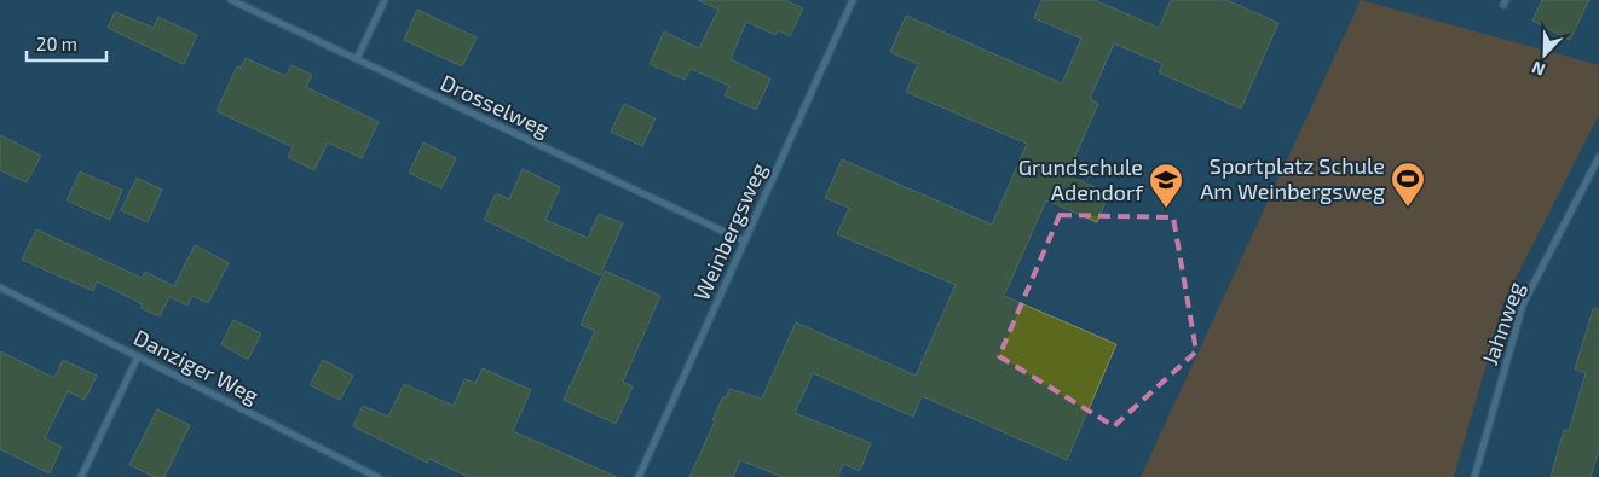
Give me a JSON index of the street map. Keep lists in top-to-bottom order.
{
  "streets": {
    "street": [
      "Drosselweg",
      "Weinbergsweg",
      "Jahnweg",
      "Danziger Weg"
    ]
  },
  "crossings": [
    ["Drosselweg", "Weinbergsweg"]
  ],
  "places": {
    "sports": ["Sportplatz Schule Am Weinbergsweg"],
    "school or university": ["Grundschule Adendorf"]
  },
  "scale_bar": "20 m",
  "north": "bottom left"
}
